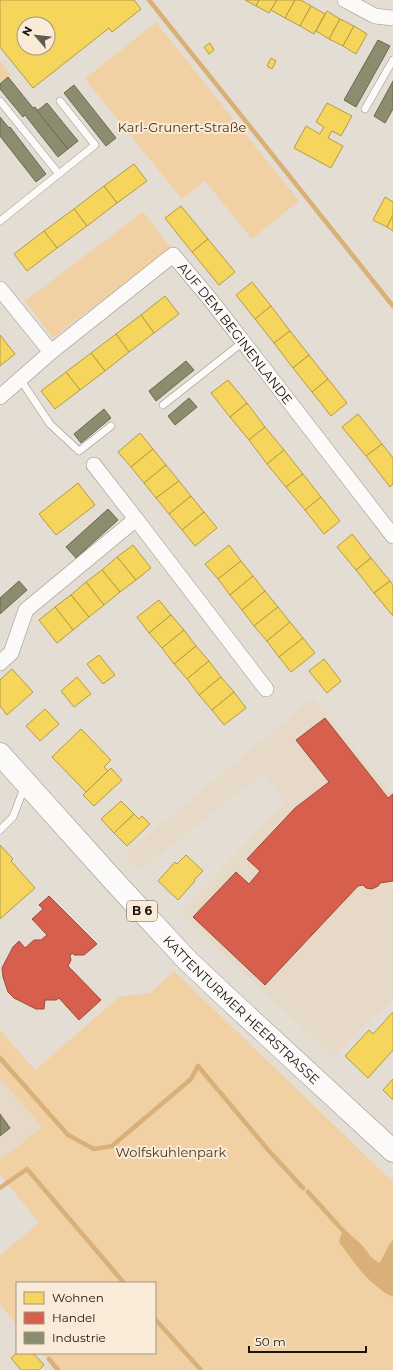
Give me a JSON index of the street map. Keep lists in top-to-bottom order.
{
  "streets": {
    "main road": ["B 6", "KATTENTURMER HEERSTRASSE"],
    "street": ["AUF DEM BEGINENLANDE"]
  },
  "parks": ["Karl-Grunert-Straße", "Wolfskuhlenpark"],
  "legend": ["Wohnen", "Handel", "Industrie"],
  "scale_bar": "50 m",
  "north": "top left"
}
